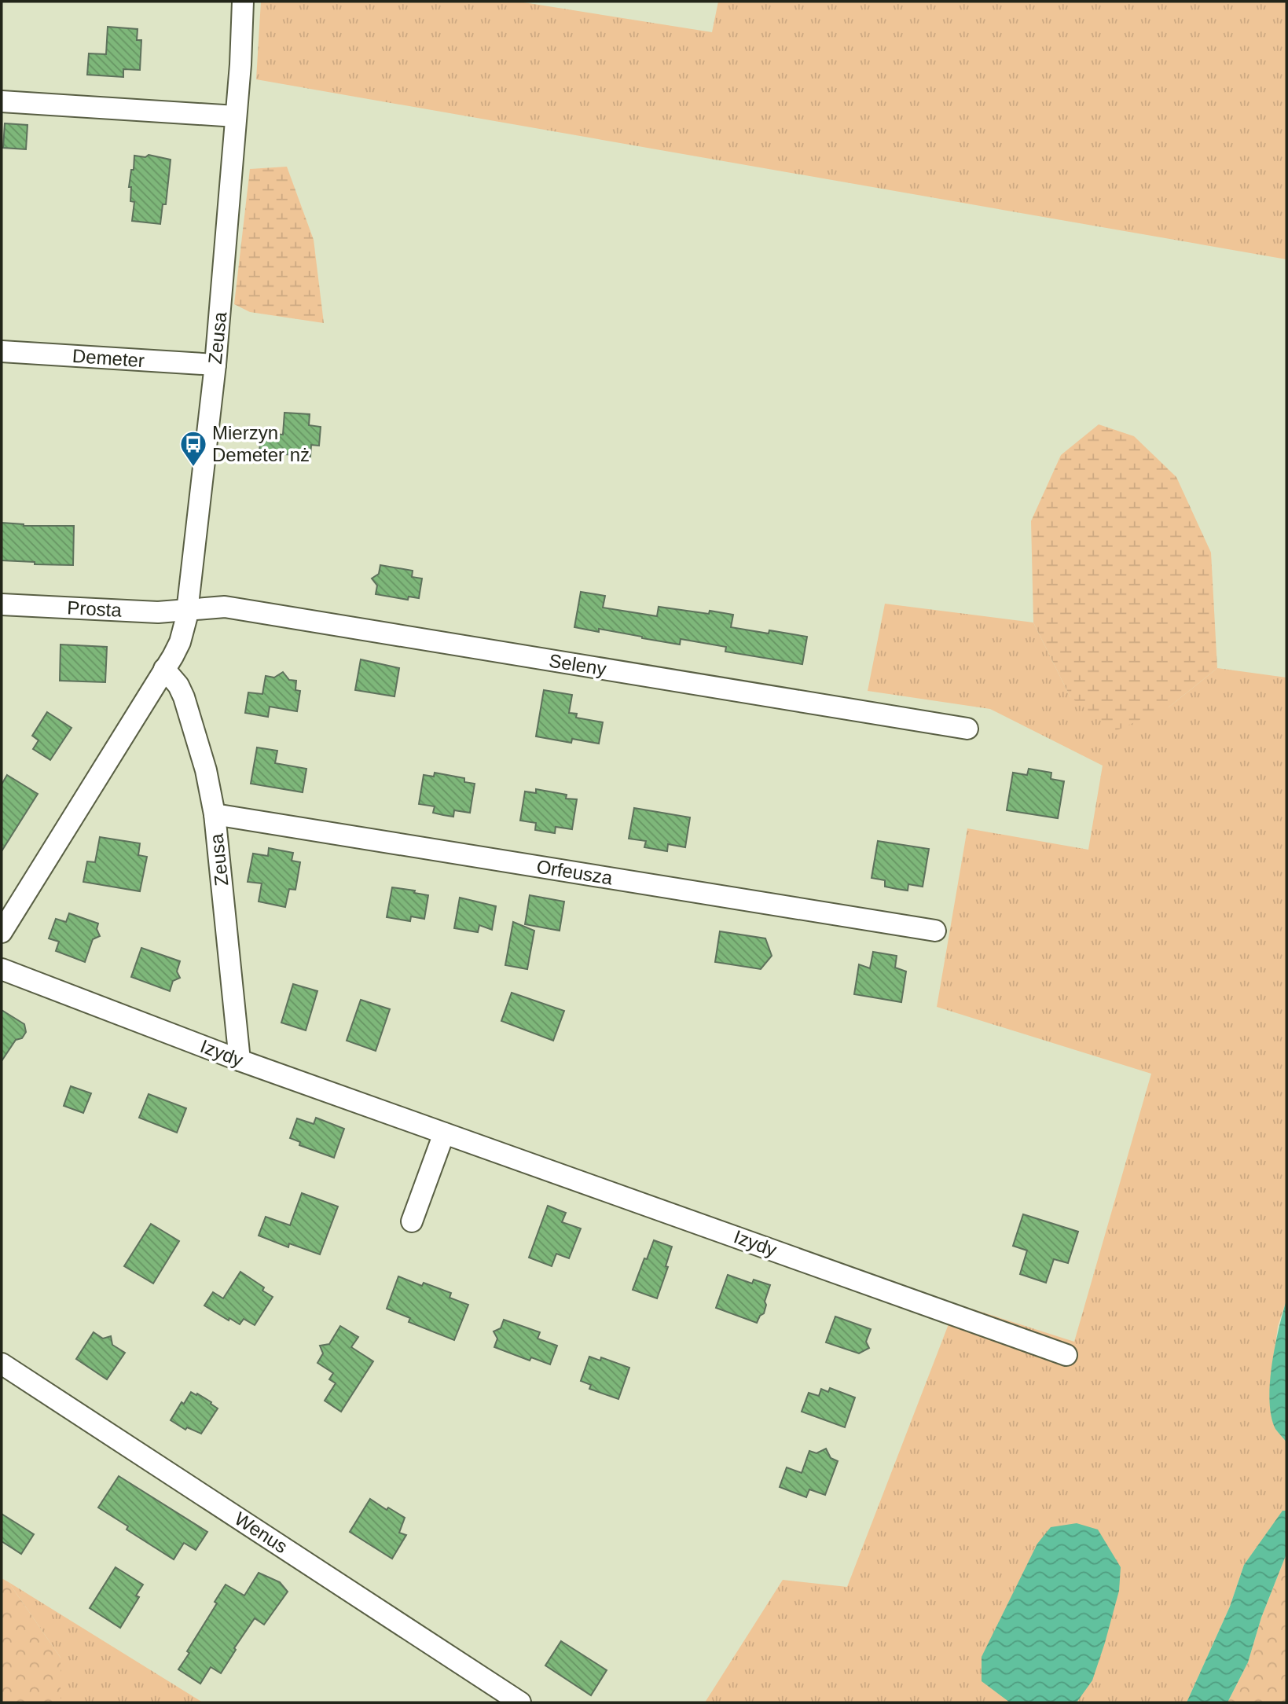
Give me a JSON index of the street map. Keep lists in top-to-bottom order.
{
  "streets": {
    "street": [
      "Zeusa",
      "Demeter",
      "Prosta",
      "Seleny",
      "Orfeusza",
      "Izydy",
      "Wenus"
    ]
  },
  "crossings": [
    ["Zeusa", "Demeter"],
    ["Zeusa", "Prosta"],
    ["Zeusa", "Seleny"],
    ["Zeusa", "Orfeusza"],
    ["Zeusa", "Izydy"],
    ["Prosta", "Seleny"]
  ],
  "places": {
    "bus stop": ["Mierzyn Demeter nż"]
  }
}
